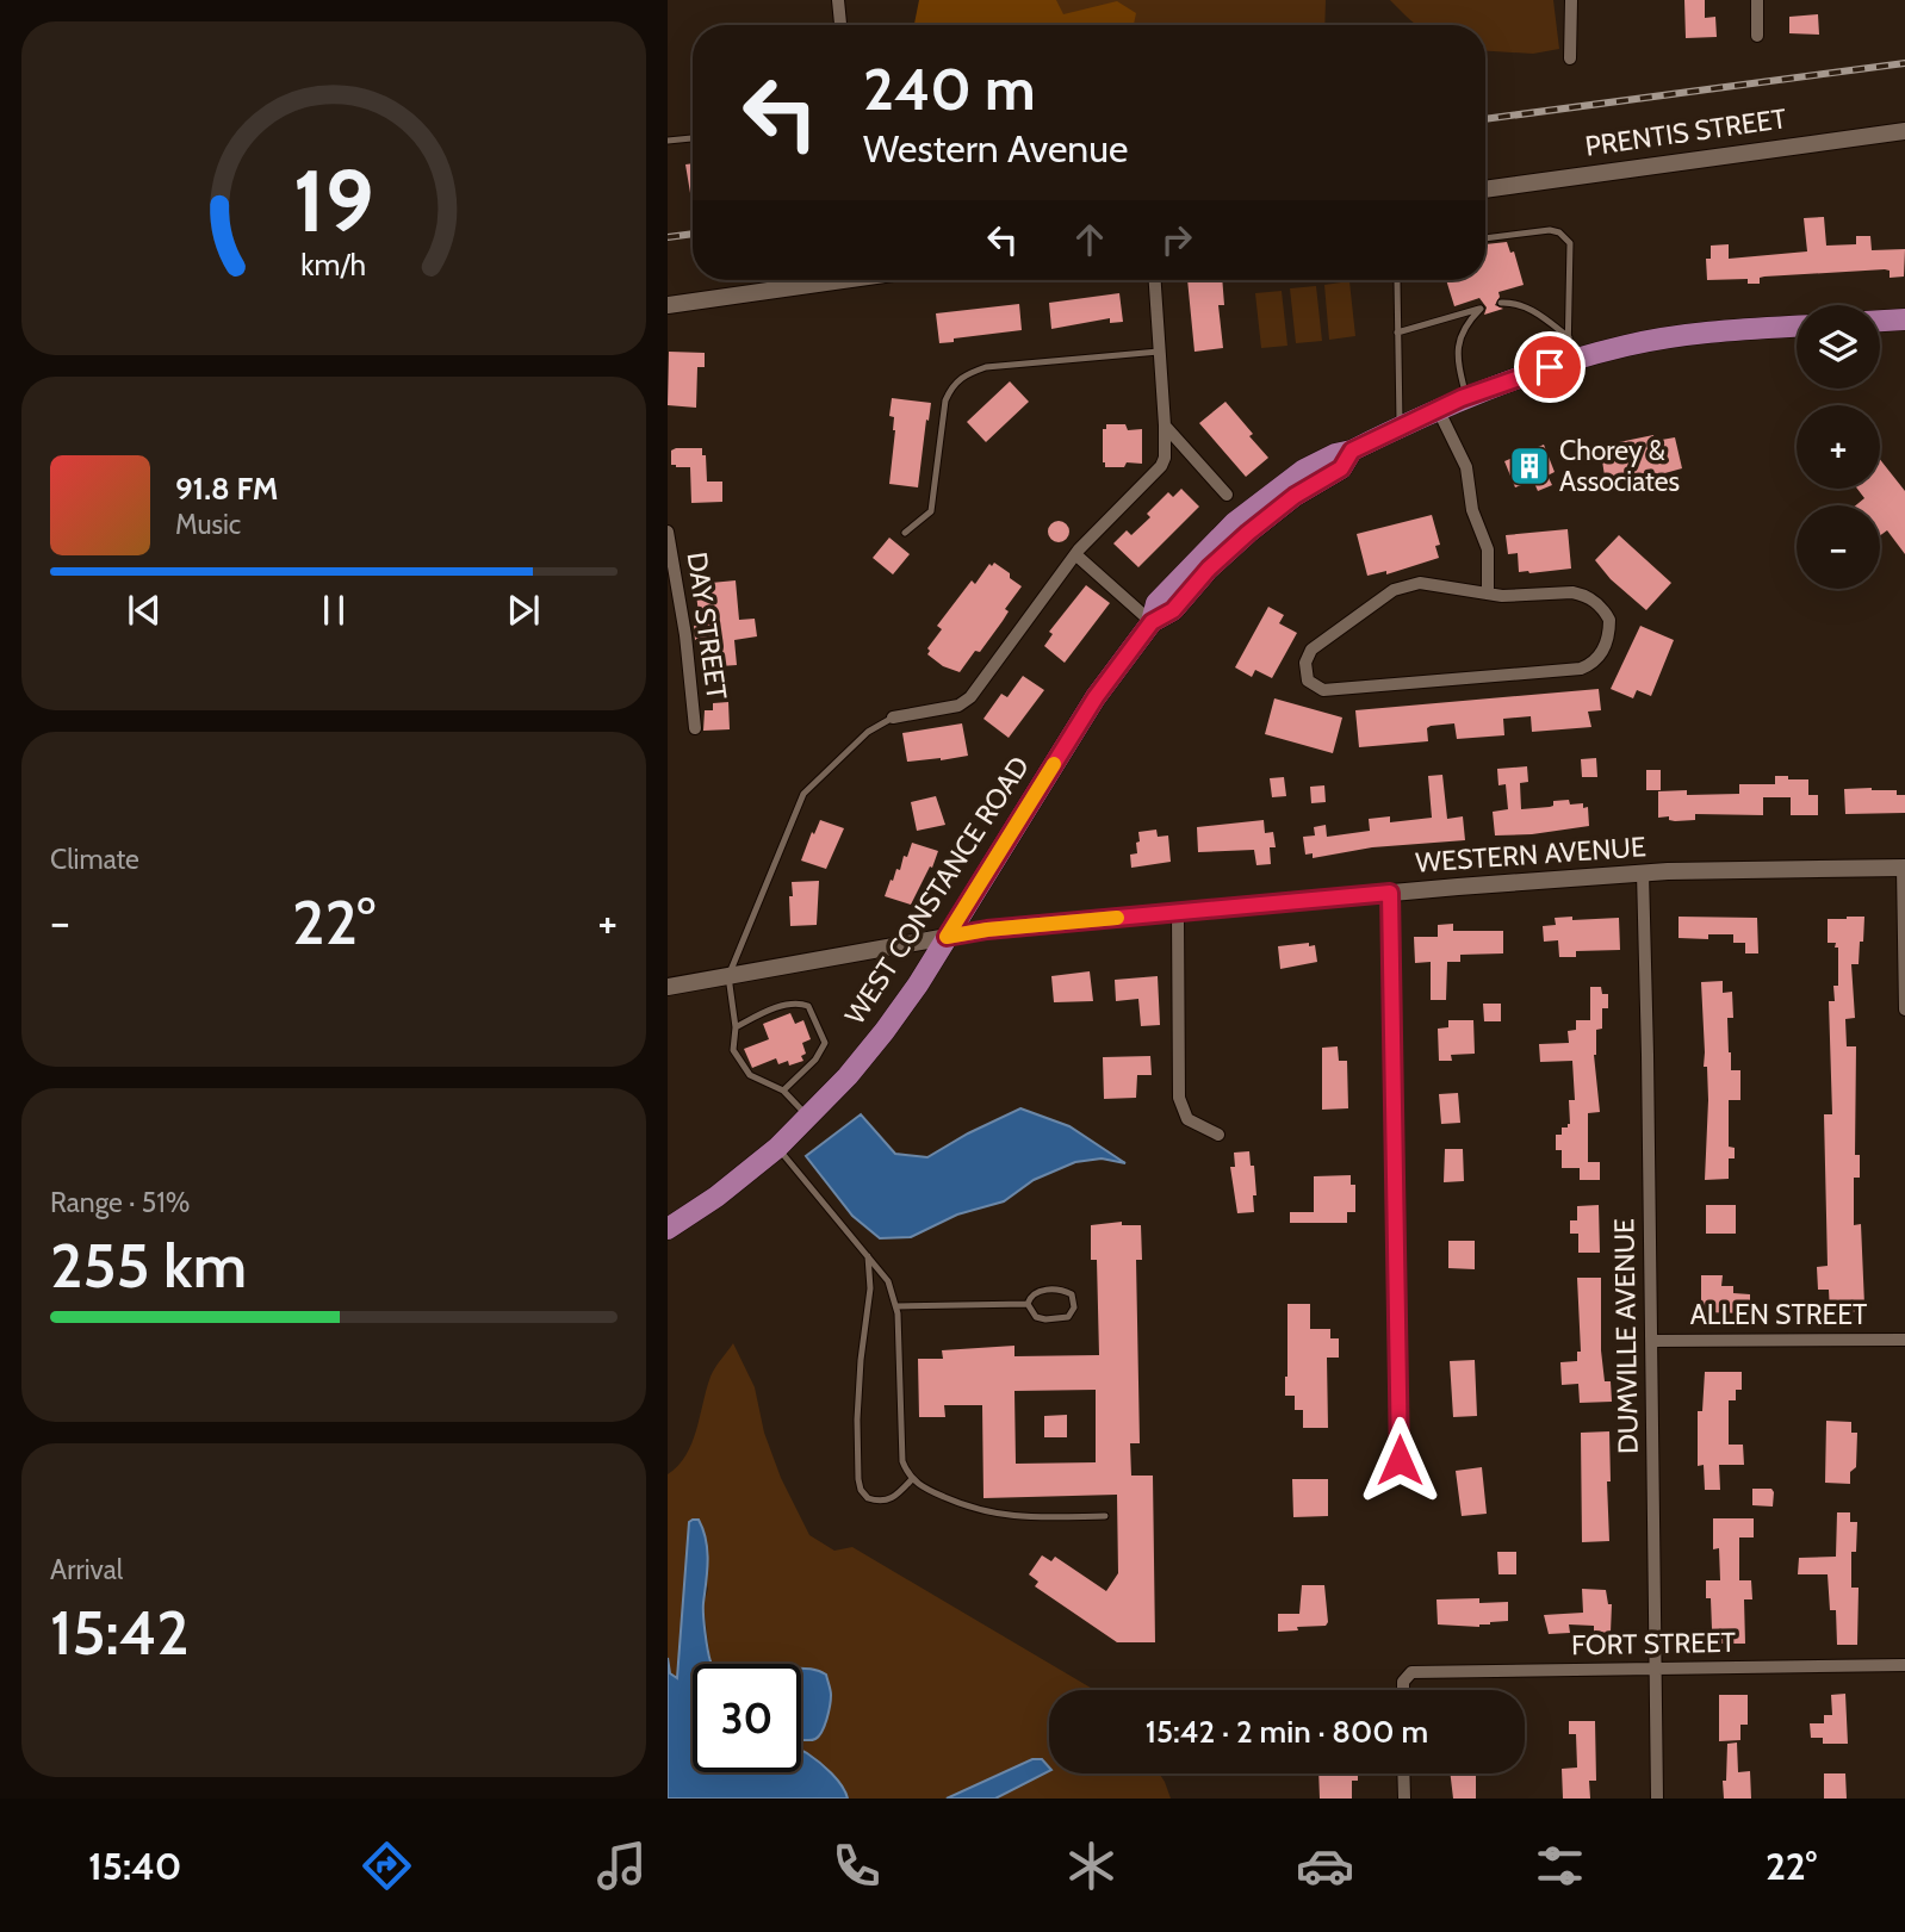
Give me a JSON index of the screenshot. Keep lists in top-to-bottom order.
{
  "streets": {
    "main road": ["WEST CONSTANCE ROAD"],
    "street": [
      "PRENTIS STREET",
      "DAY STREET",
      "WESTERN AVENUE",
      "ALLEN STREET",
      "DUMVILLE AVENUE",
      "FORT STREET"
    ]
  },
  "crossings": [
    ["WESTERN AVENUE", "WEST CONSTANCE ROAD"],
    ["WESTERN AVENUE", "DUMVILLE AVENUE"],
    ["ALLEN STREET", "DUMVILLE AVENUE"],
    ["DUMVILLE AVENUE", "FORT STREET"]
  ],
  "places": {
    "building": ["Chorey & Associates"]
  },
  "page": {
    "turn": ["240 m", "Western Avenue"],
    "map_buttons": ["+", "−"],
    "song": ["91.8 FM", "Music"],
    "tile": [
      "Climate",
      ["Range · 51%", "255 km"],
      ["Arrival", "15:42"]
    ],
    "heat": ["−", "22°", "+"],
    "limit": "30",
    "trip": "15:42 · 2 min · 800 m",
    "tabs": ["15:40", "22°"],
    "gauge": ["19", "km/h"]
  }
}
